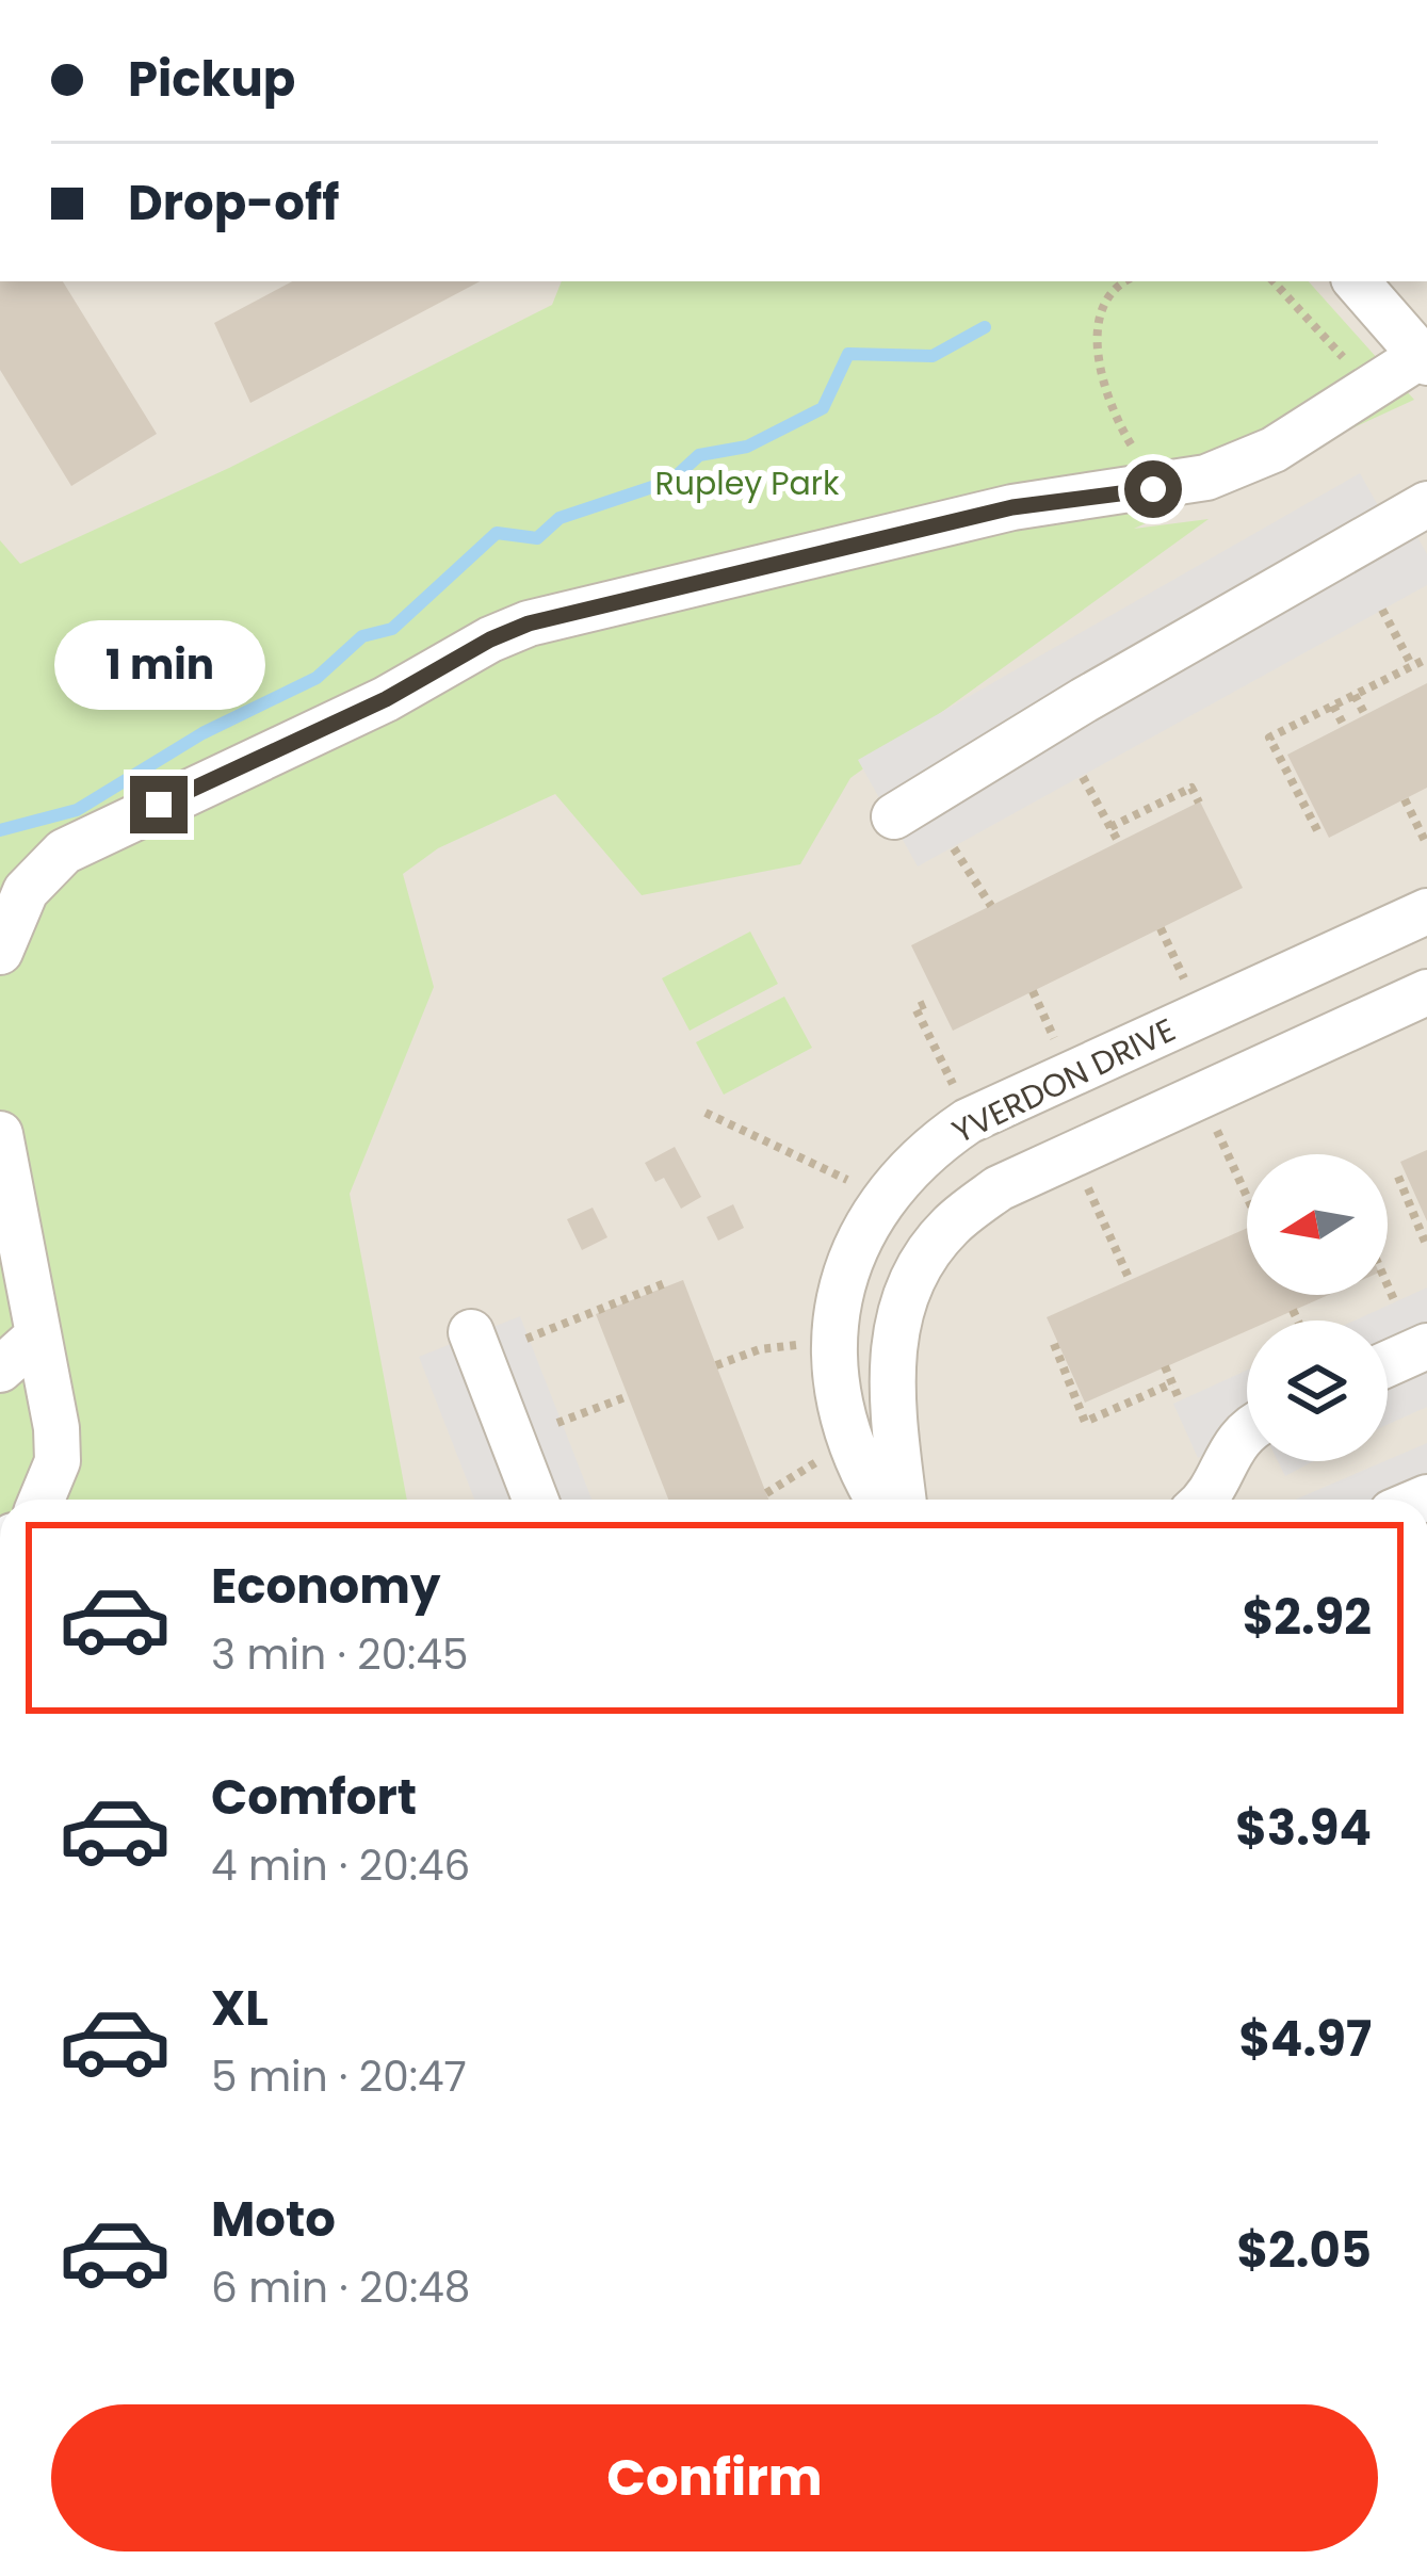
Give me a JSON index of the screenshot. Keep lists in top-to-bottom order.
{
  "streets": {
    "street": ["YVERDON DRIVE"]
  },
  "parks": ["Rupley Park"],
  "north": "left",
  "page": {
    "banner": ["Pickup", "Drop-off"],
    "bubble": "1 min",
    "list": [
      {
        "name": "Economy",
        "note": "3 min · 20:45",
        "value": "$2.92"
      },
      {
        "name": "Comfort",
        "note": "4 min · 20:46",
        "value": "$3.94"
      },
      {
        "name": "XL",
        "note": "5 min · 20:47",
        "value": "$4.97"
      },
      {
        "name": "Moto",
        "note": "6 min · 20:48",
        "value": "$2.05"
      }
    ],
    "buttons": "Confirm"
  }
}
